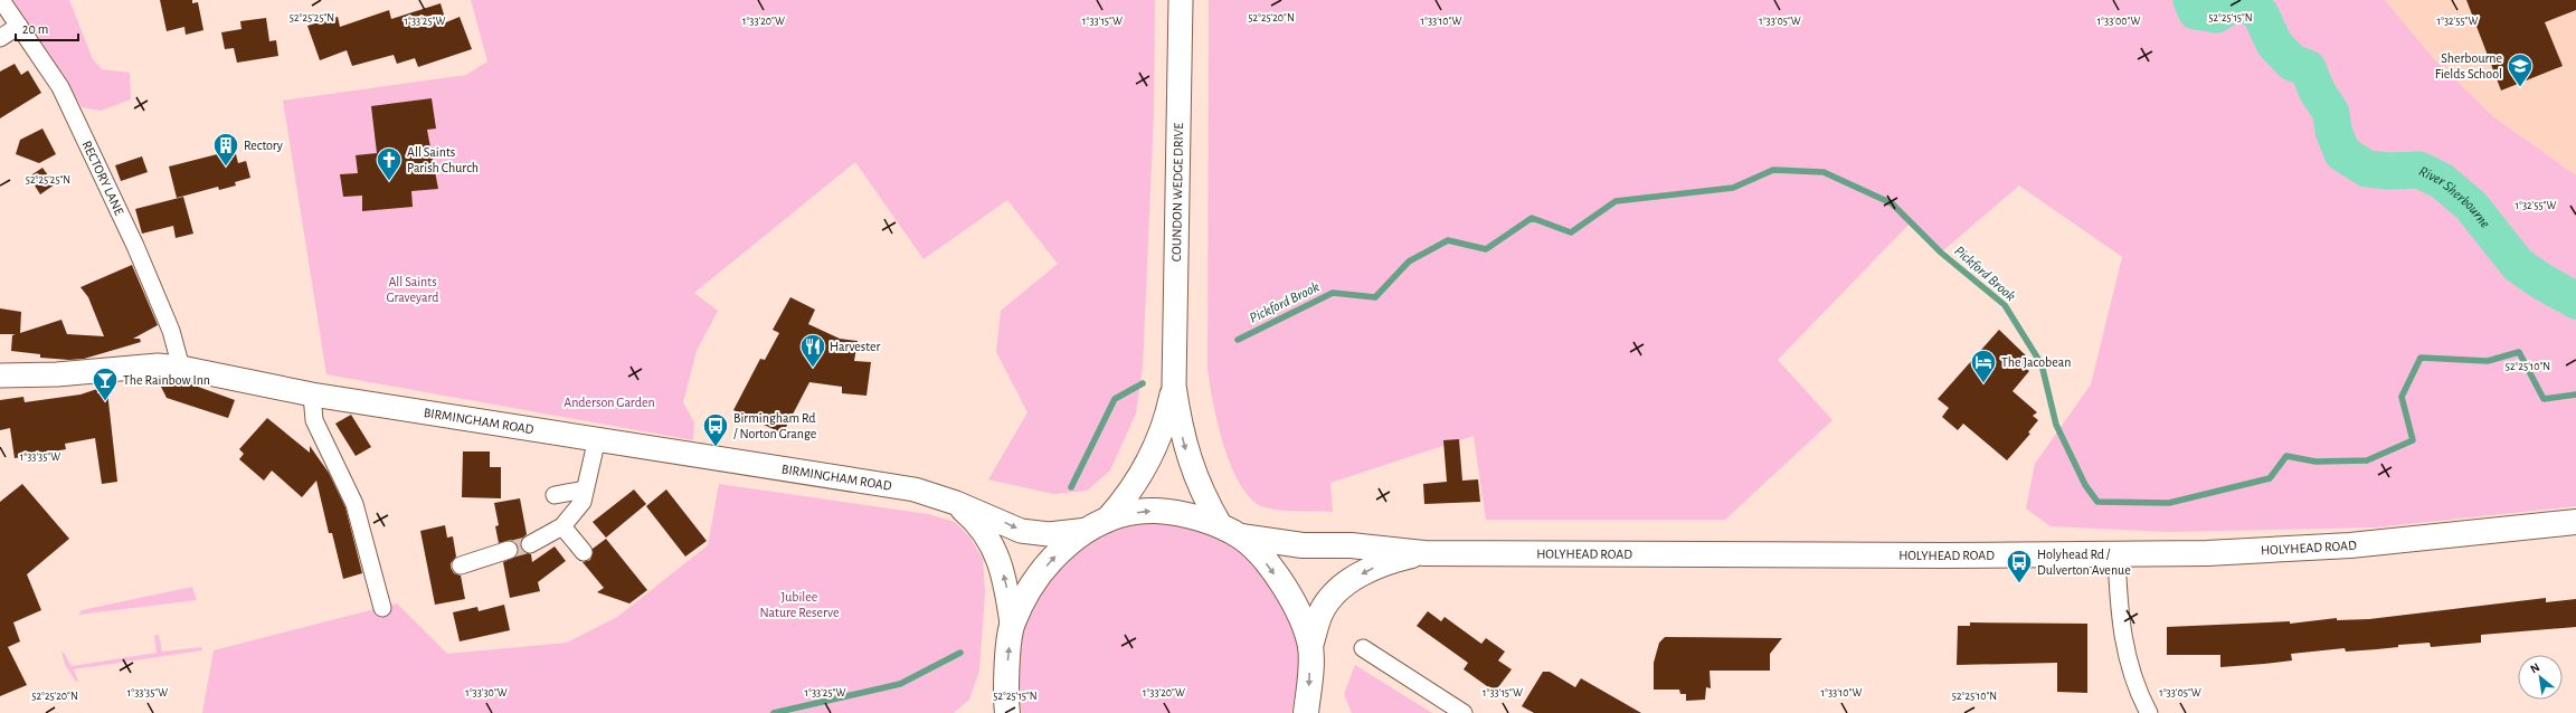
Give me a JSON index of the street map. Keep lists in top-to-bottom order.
{
  "streets": {
    "highway": ["HOLYHEAD ROAD"],
    "street": ["RECTORY LANE", "COUNDON WEDGE DRIVE", "BIRMINGHAM ROAD"]
  },
  "crossings": [
    ["RECTORY LANE", "BIRMINGHAM ROAD"],
    ["COUNDON WEDGE DRIVE", "BIRMINGHAM ROAD"],
    ["COUNDON WEDGE DRIVE", "HOLYHEAD ROAD"],
    ["BIRMINGHAM ROAD", "HOLYHEAD ROAD"]
  ],
  "water": ["River Sherbourne", "Pickford Brook"],
  "parks": ["All Saints Graveyard", "Anderson Garden", "Jubilee Nature Reserve"],
  "places": {
    "school or university": ["Sherbourne Fields School"],
    "building": ["Rectory"],
    "church": ["All Saints Parish Church"],
    "restaurant": ["Harvester"],
    "hotel": ["The Jacobean"],
    "bar": ["The Rainbow Inn"],
    "bus stop": ["Birmingham Rd / Norton Grange", "Holyhead Rd / Dulverton Avenue"]
  },
  "scale_bar": "20 m",
  "north": "top left",
  "coordinates": [
    "52°25'20\"N",
    "52°25'15\"N",
    "52°25'25\"N",
    "1°33'25\"W",
    "1°33'20\"W",
    "1°33'15\"W",
    "1°33'10\"W",
    "1°33'05\"W",
    "1°33'00\"W",
    "1°32'55\"W",
    "52°25'10\"N",
    "1°33'35\"W",
    "1°33'30\"W"
  ]
}
